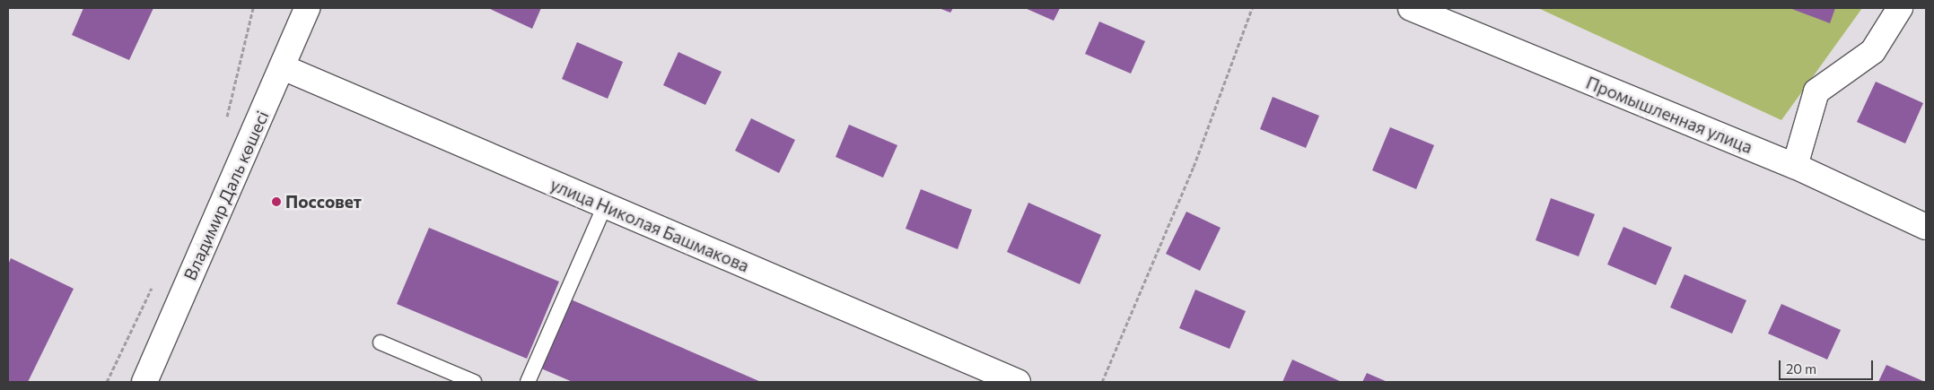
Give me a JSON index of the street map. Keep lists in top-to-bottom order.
{
  "streets": {
    "street": ["Промышленная улица", "Владимир Даль көшесі", "улица Николая Башмакова"]
  },
  "crossings": [
    ["Владимир Даль көшесі", "улица Николая Башмакова"]
  ],
  "places": ["Поссовет"],
  "scale_bar": "20 m"
}
